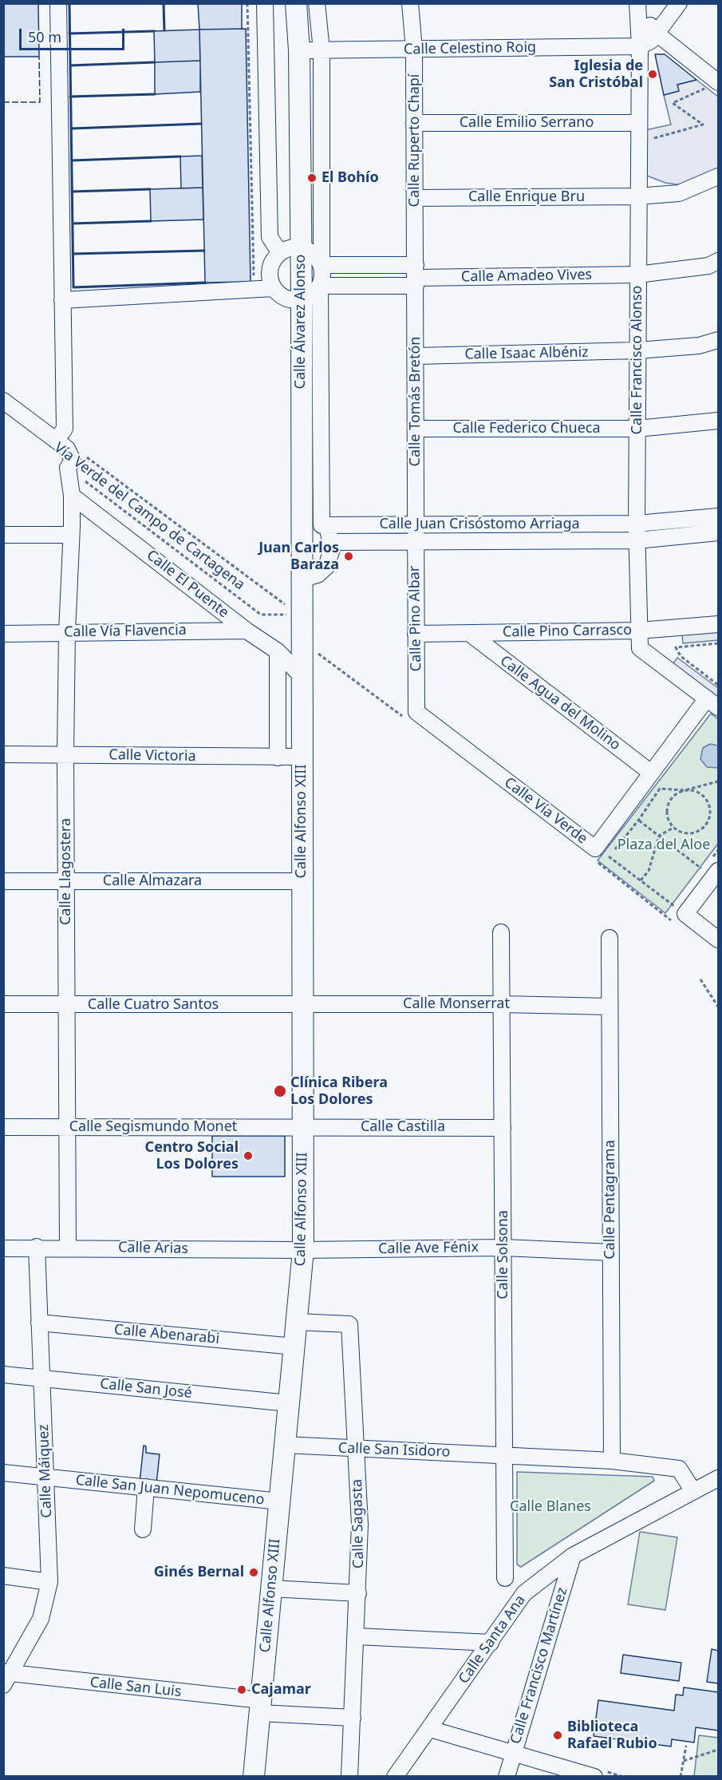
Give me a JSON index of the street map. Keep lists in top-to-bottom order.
{
  "streets": {
    "main road": ["Calle Álvarez Alonso", "Calle Alfonso XIII"],
    "street": [
      "Calle Celestino Roig",
      "Calle Emilio Serrano",
      "Calle Ruperto Chapí",
      "Calle Enrique Bru",
      "Calle Amadeo Vives",
      "Calle Isaac Albéniz",
      "Calle Francisco Alonso",
      "Calle Tomás Bretón",
      "Calle Federico Chueca",
      "Calle Juan Crisóstomo Arriaga",
      "Calle El Puente",
      "Calle Pino Albar",
      "Calle Vía Flavencia",
      "Calle Pino Carrasco",
      "Calle Agua del Molino",
      "Calle Victoria",
      "Calle Vía Verde",
      "Calle Llagostera",
      "Calle Almazara",
      "Calle Monserrat",
      "Calle Cuatro Santos",
      "Calle Segismundo Monet",
      "Calle Castilla",
      "Calle Pentagrama",
      "Calle Arias",
      "Calle Ave Fénix",
      "Calle Solsona",
      "Calle Abenarabi",
      "Calle San José",
      "Calle San Isidoro",
      "Calle Máiquez",
      "Calle San Juan Nepomuceno",
      "Calle Sagasta",
      "Calle Santa Ana",
      "Calle Francisco Martínez",
      "Calle San Luis"
    ],
    "path": ["Vía Verde del Campo de Cartagena"]
  },
  "crossings": [
    ["Calle Celestino Roig", "Calle Ruperto Chapí"],
    ["Calle Celestino Roig", "Calle Álvarez Alonso"],
    ["Calle Celestino Roig", "Calle Francisco Alonso"],
    ["Calle Emilio Serrano", "Calle Ruperto Chapí"],
    ["Calle Emilio Serrano", "Calle Francisco Alonso"],
    ["Calle Ruperto Chapí", "Calle Enrique Bru"],
    ["Calle Ruperto Chapí", "Calle Amadeo Vives"],
    ["Calle Ruperto Chapí", "Calle Tomás Bretón"],
    ["Calle Enrique Bru", "Calle Francisco Alonso"],
    ["Calle Amadeo Vives", "Calle Francisco Alonso"],
    ["Calle Amadeo Vives", "Calle Tomás Bretón"],
    ["Calle Álvarez Alonso", "Calle Juan Crisóstomo Arriaga"],
    ["Calle Álvarez Alonso", "Calle Alfonso XIII"],
    ["Calle Isaac Albéniz", "Calle Francisco Alonso"],
    ["Calle Isaac Albéniz", "Calle Tomás Bretón"],
    ["Calle Francisco Alonso", "Calle Federico Chueca"],
    ["Calle Francisco Alonso", "Calle Juan Crisóstomo Arriaga"],
    ["Calle Francisco Alonso", "Calle Pino Carrasco"],
    ["Calle Francisco Alonso", "Calle Vía Verde"],
    ["Calle Tomás Bretón", "Calle Federico Chueca"],
    ["Calle Tomás Bretón", "Calle Juan Crisóstomo Arriaga"],
    ["Calle Tomás Bretón", "Calle Pino Albar"],
    ["Vía Verde del Campo de Cartagena", "Calle Llagostera"],
    ["Calle Juan Crisóstomo Arriaga", "Calle Pino Albar"],
    ["Calle El Puente", "Calle Vía Flavencia"],
    ["Calle El Puente", "Calle Alfonso XIII"],
    ["Calle El Puente", "Calle Llagostera"],
    ["Calle Pino Albar", "Calle Pino Carrasco"],
    ["Calle Pino Albar", "Calle Vía Verde"],
    ["Calle Vía Flavencia", "Calle Llagostera"],
    ["Calle Pino Carrasco", "Calle Agua del Molino"],
    ["Calle Agua del Molino", "Calle Vía Verde"],
    ["Calle Victoria", "Calle Alfonso XIII"],
    ["Calle Victoria", "Calle Llagostera"],
    ["Calle Alfonso XIII", "Calle Almazara"],
    ["Calle Alfonso XIII", "Calle Monserrat"],
    ["Calle Alfonso XIII", "Calle Cuatro Santos"],
    ["Calle Alfonso XIII", "Calle Segismundo Monet"],
    ["Calle Alfonso XIII", "Calle Castilla"],
    ["Calle Alfonso XIII", "Calle Arias"],
    ["Calle Alfonso XIII", "Calle Ave Fénix"],
    ["Calle Alfonso XIII", "Calle Abenarabi"],
    ["Calle Alfonso XIII", "Calle San José"],
    ["Calle Alfonso XIII", "Calle San Isidoro"],
    ["Calle Alfonso XIII", "Calle San Juan Nepomuceno"],
    ["Calle Alfonso XIII", "Calle Sagasta"],
    ["Calle Alfonso XIII", "Calle San Luis"],
    ["Calle Llagostera", "Calle Almazara"],
    ["Calle Llagostera", "Calle Cuatro Santos"],
    ["Calle Llagostera", "Calle Segismundo Monet"],
    ["Calle Llagostera", "Calle Arias"],
    ["Calle Monserrat", "Calle Cuatro Santos"],
    ["Calle Monserrat", "Calle Pentagrama"],
    ["Calle Monserrat", "Calle Solsona"],
    ["Calle Segismundo Monet", "Calle Castilla"],
    ["Calle Castilla", "Calle Solsona"],
    ["Calle Pentagrama", "Calle Ave Fénix"],
    ["Calle Arias", "Calle Ave Fénix"],
    ["Calle Arias", "Calle Máiquez"],
    ["Calle Ave Fénix", "Calle Solsona"],
    ["Calle Solsona", "Calle San Isidoro"],
    ["Calle Abenarabi", "Calle Máiquez"],
    ["Calle San José", "Calle Máiquez"],
    ["Calle San Isidoro", "Calle Sagasta"],
    ["Calle Máiquez", "Calle San Juan Nepomuceno"],
    ["Calle Máiquez", "Calle San Luis"],
    ["Calle Sagasta", "Calle San Luis"],
    ["Calle Santa Ana", "Calle Francisco Martínez"]
  ],
  "parks": ["Plaza del Aloe", "Calle Blanes"],
  "places": [
    "Iglesia de San Cristóbal",
    "El Bohío",
    "Juan Carlos Baraza",
    "Clínica Ribera Los Dolores",
    "Centro Social Los Dolores",
    "Ginés Bernal",
    "Cajamar",
    "Biblioteca Rafael Rubio"
  ],
  "scale_bar": "50 m"
}
